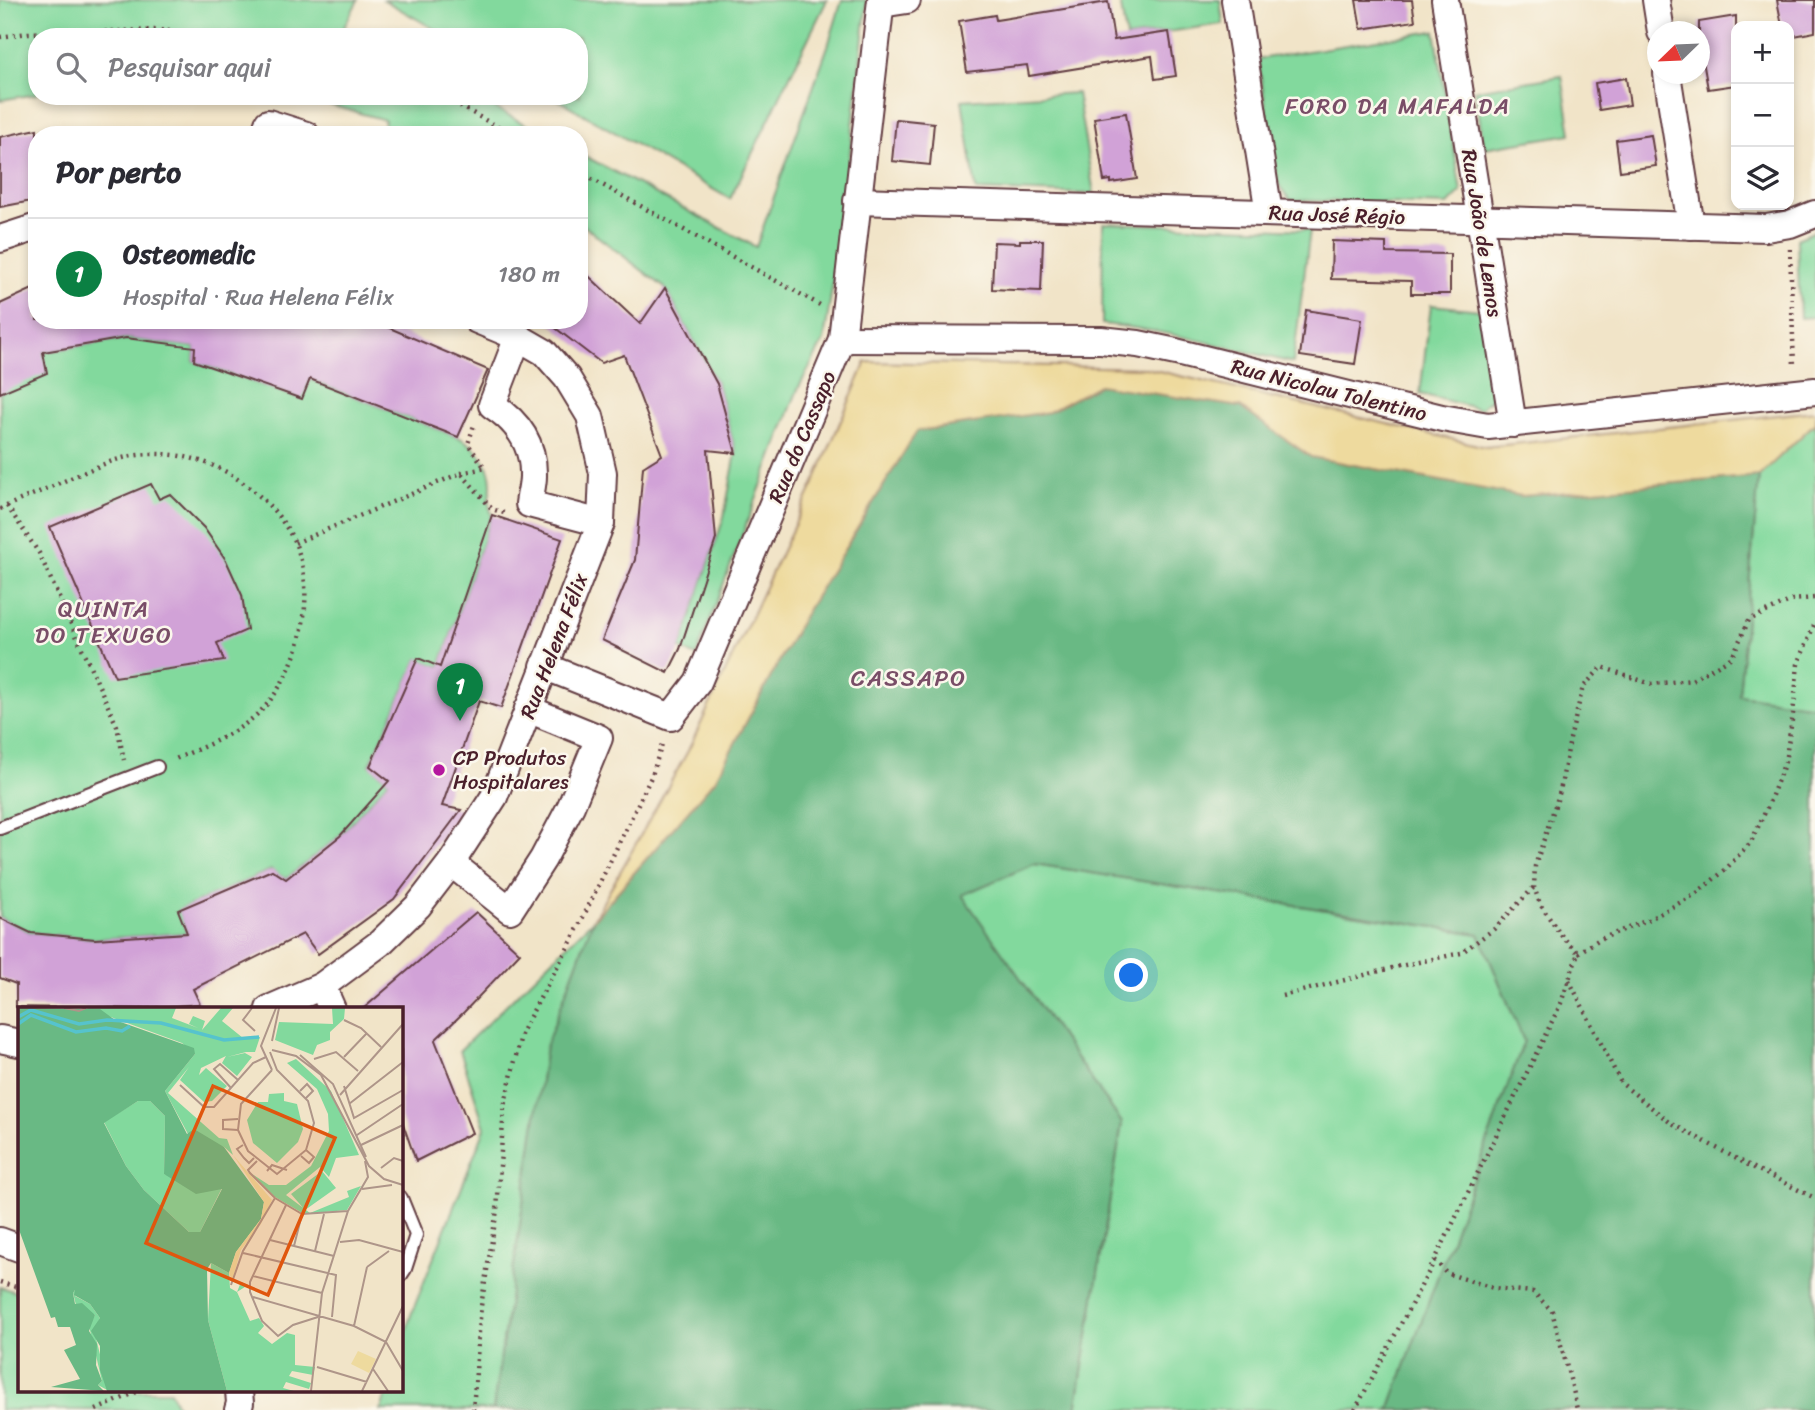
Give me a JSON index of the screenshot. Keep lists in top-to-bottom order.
{
  "streets": {
    "street": [
      "Rua José Régio",
      "Rua João de Lemos",
      "Rua Nicolau Tolentino",
      "Rua do Cassapo",
      "Rua Helena Félix"
    ]
  },
  "crossings": [
    ["Rua José Régio", "Rua João de Lemos"],
    ["Rua José Régio", "Rua do Cassapo"],
    ["Rua João de Lemos", "Rua Nicolau Tolentino"],
    ["Rua Nicolau Tolentino", "Rua do Cassapo"]
  ],
  "districts": ["FORO DA MAFALDA", "QUINTA DO TEXUGO", "CASSAPO"],
  "places": ["CP Produtos Hospitalares"],
  "north": "bottom left",
  "page": {
    "map_buttons": ["+", "−"],
    "search": "Pesquisar aqui",
    "heading": "Por perto",
    "list": [
      {
        "mark": "1",
        "name": "Osteomedic",
        "note": "Hospital · Rua Helena Félix",
        "value": "180 m"
      }
    ],
    "pins": "1"
  }
}
